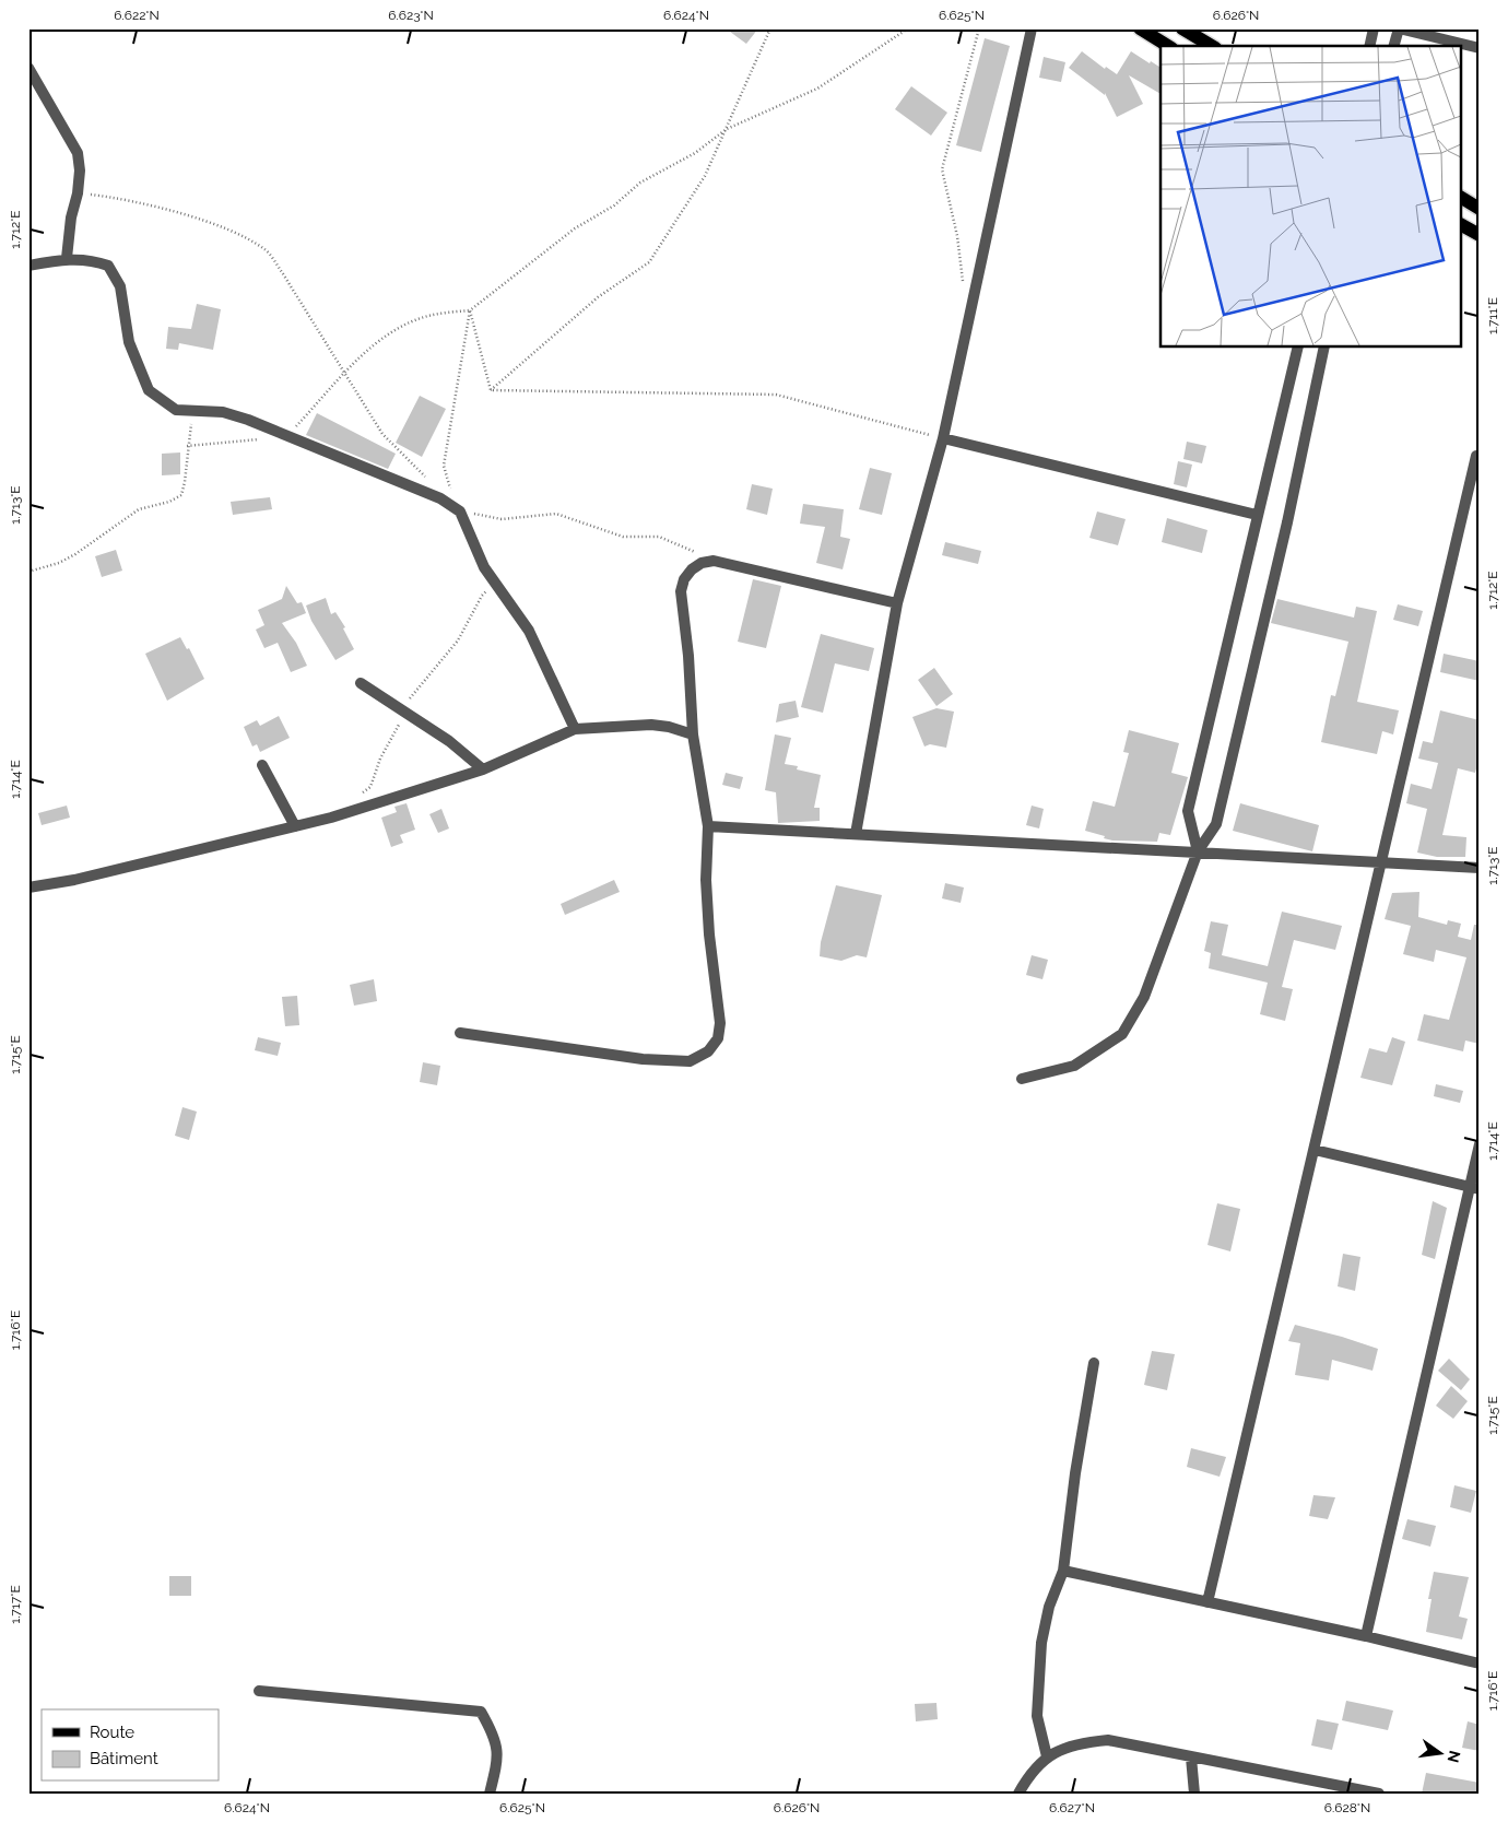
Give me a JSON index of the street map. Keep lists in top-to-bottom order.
{
  "legend": ["Route", "Bâtiment"],
  "north": "right",
  "coordinates": [
    "6.622°N",
    "6.623°N",
    "6.624°N",
    "6.625°N",
    "6.626°N",
    "1.712°E",
    "1.711°E",
    "1.713°E",
    "1.714°E",
    "1.715°E",
    "1.716°E",
    "1.717°E",
    "6.627°N",
    "6.628°N"
  ]
}
